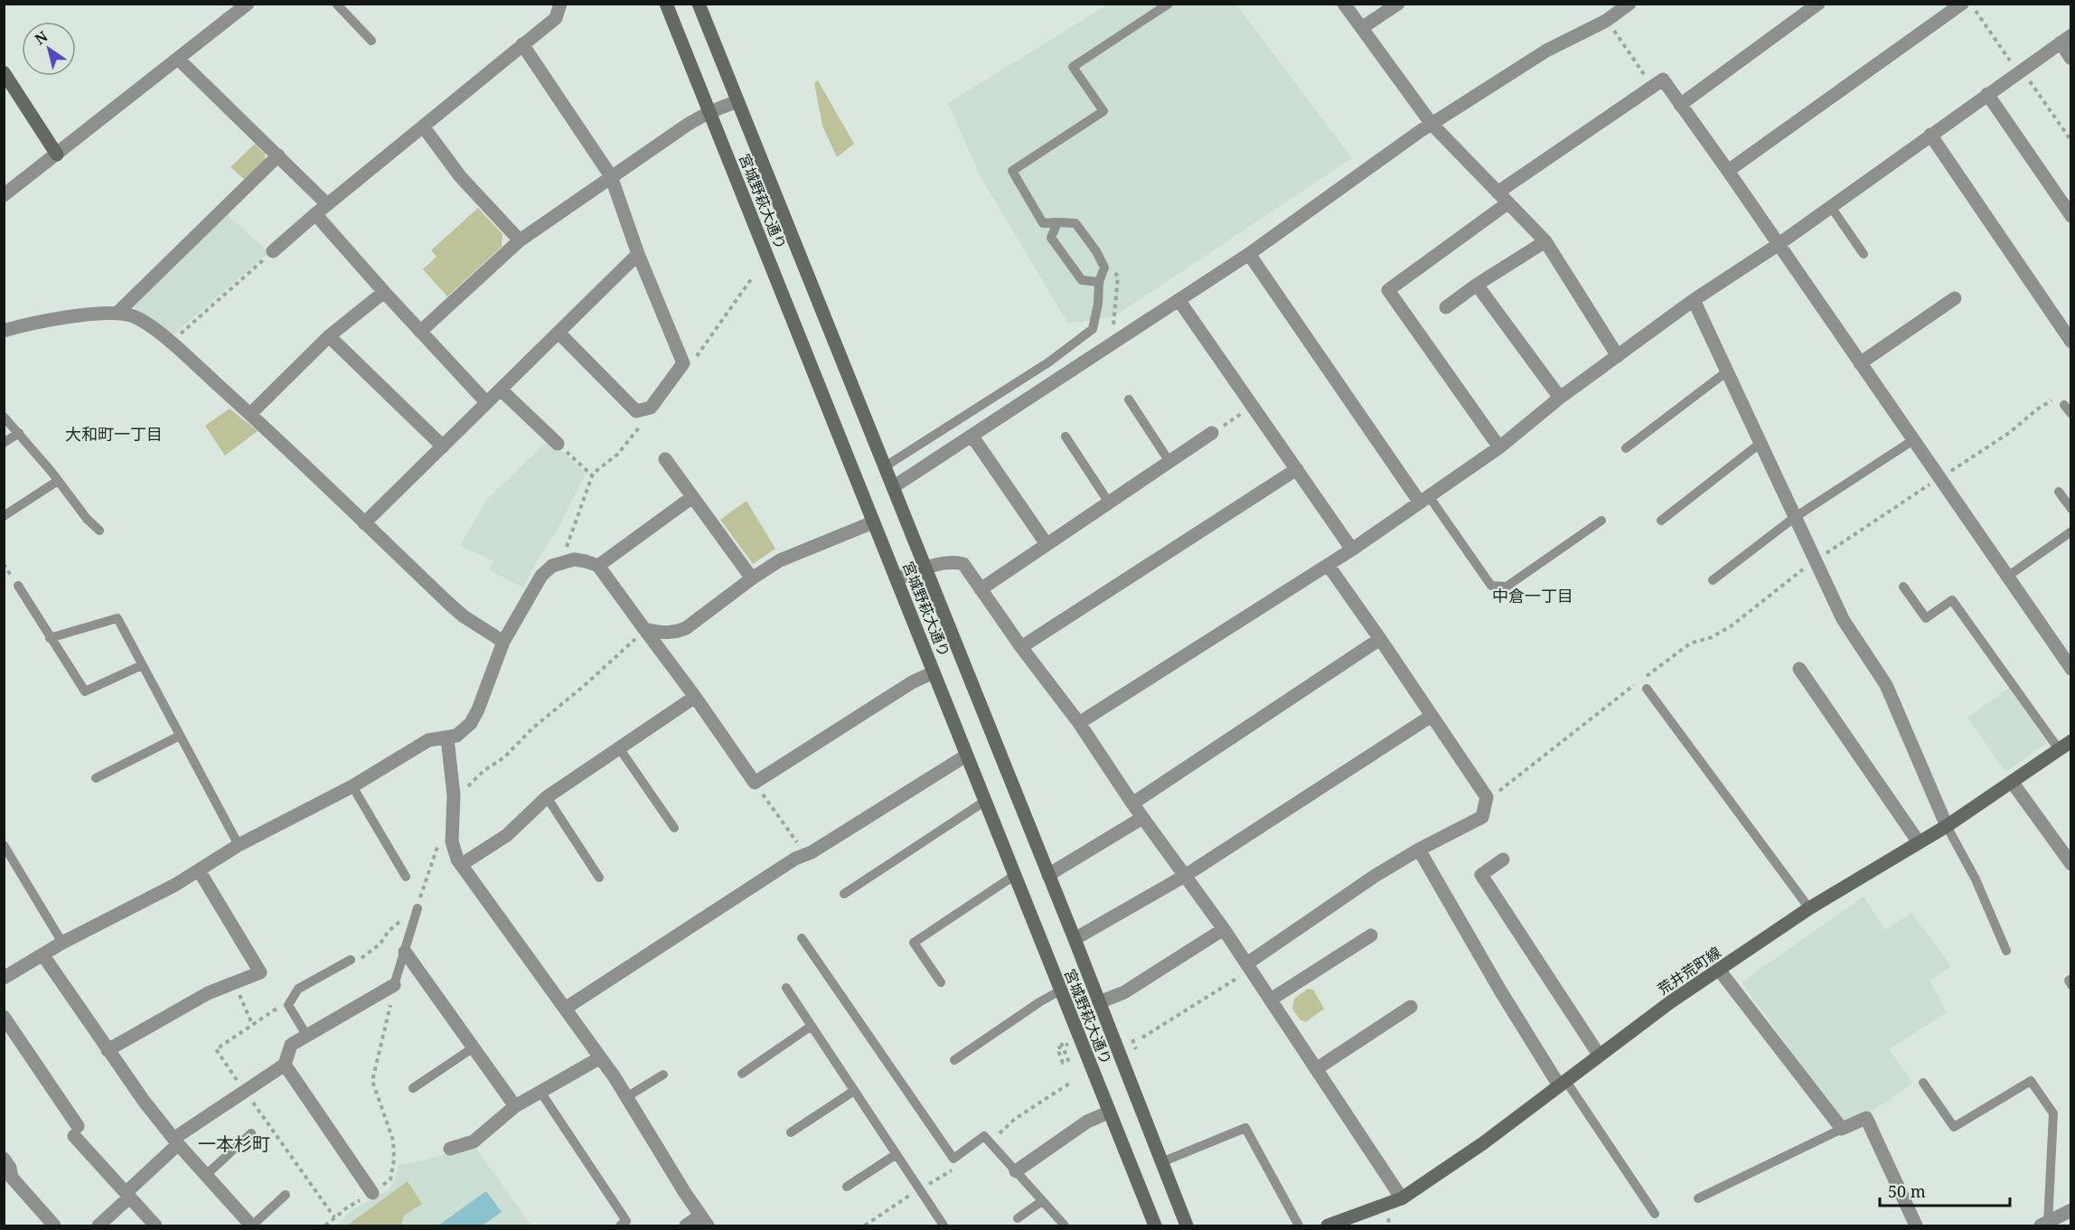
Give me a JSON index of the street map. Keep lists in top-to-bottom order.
{
  "streets": {
    "street": ["宮城野萩大通り", "荒井荒町線"]
  },
  "districts": ["大和町一丁目", "中倉一丁目", "一本杉町"],
  "scale_bar": "50 m",
  "north": "top left"
}
